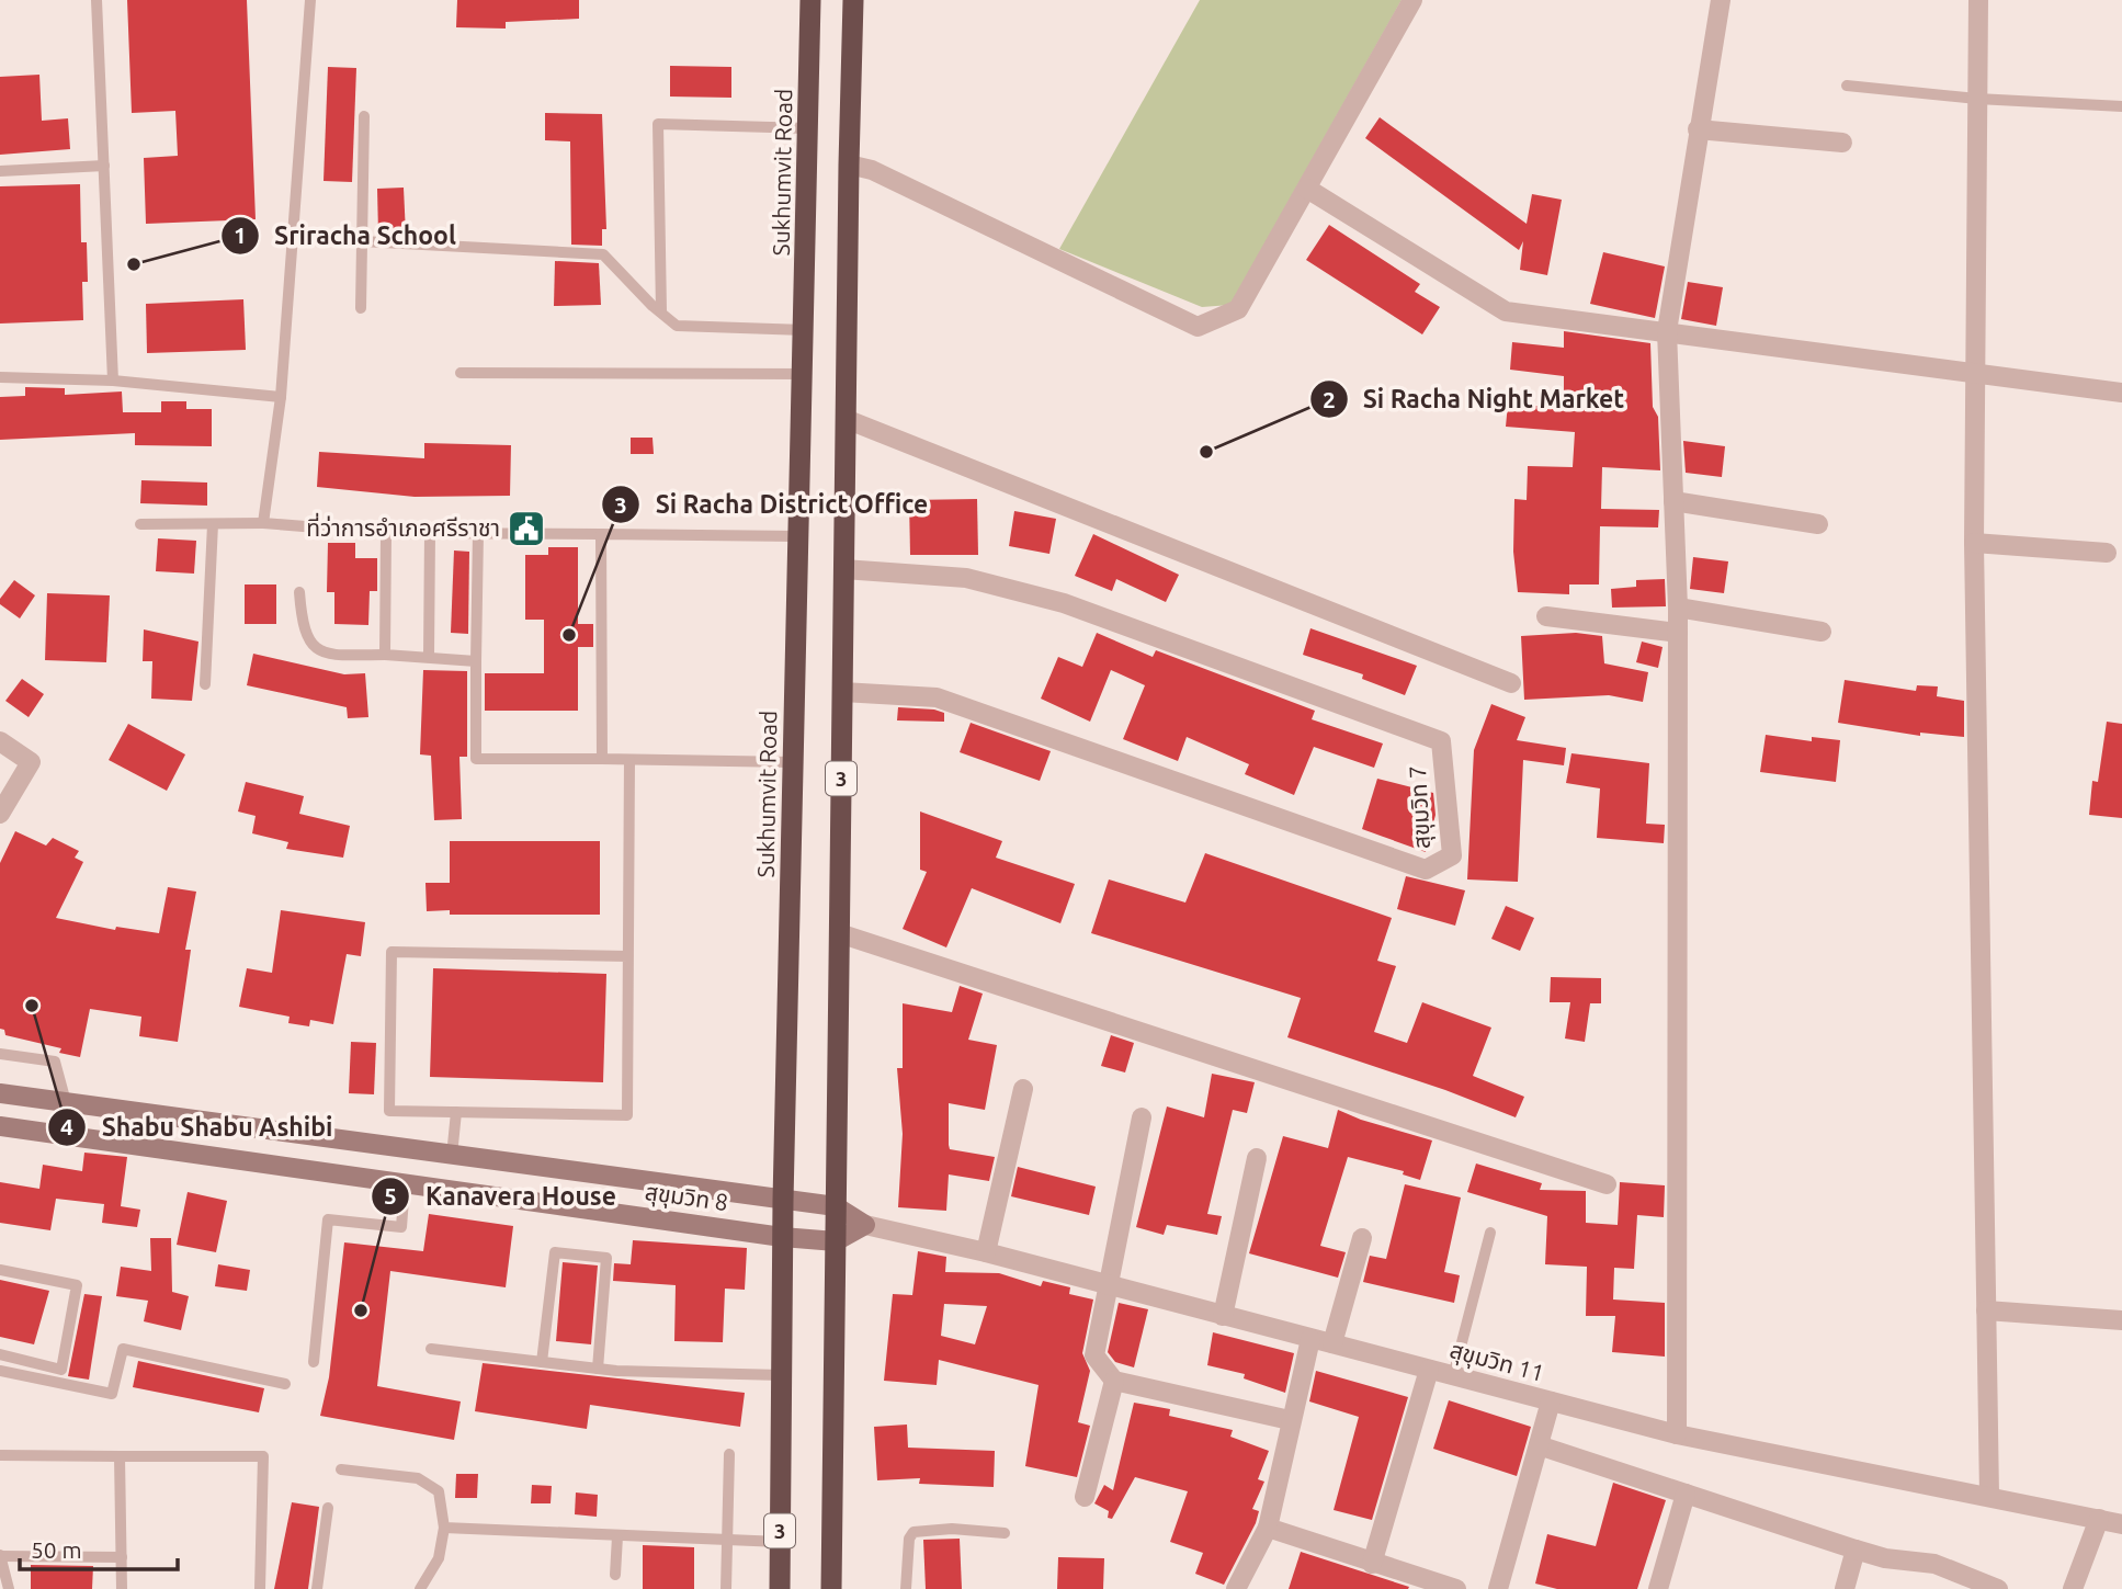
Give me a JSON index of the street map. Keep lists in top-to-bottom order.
{
  "streets": {
    "highway": ["Sukhumvit Road", "3"],
    "main road": ["สุขุมวิท 8", "สุขุมวิท 11"],
    "street": ["สุขุมวิท 7"]
  },
  "crossings": [
    ["Sukhumvit Road", "สุขุมวิท 8"],
    ["Sukhumvit Road", "สุขุมวิท 11"],
    ["3", "สุขุมวิท 7"],
    ["3", "สุขุมวิท 11"],
    ["สุขุมวิท 8", "สุขุมวิท 11"]
  ],
  "places": {
    "other": [
      "Sriracha School",
      "Si Racha Night Market",
      "Si Racha District Office",
      "Shabu Shabu Ashibi",
      "Kanavera House"
    ],
    "public building": ["ที่ว่าการอำเภอศรีราชา"]
  },
  "scale_bar": "50 m"
}
